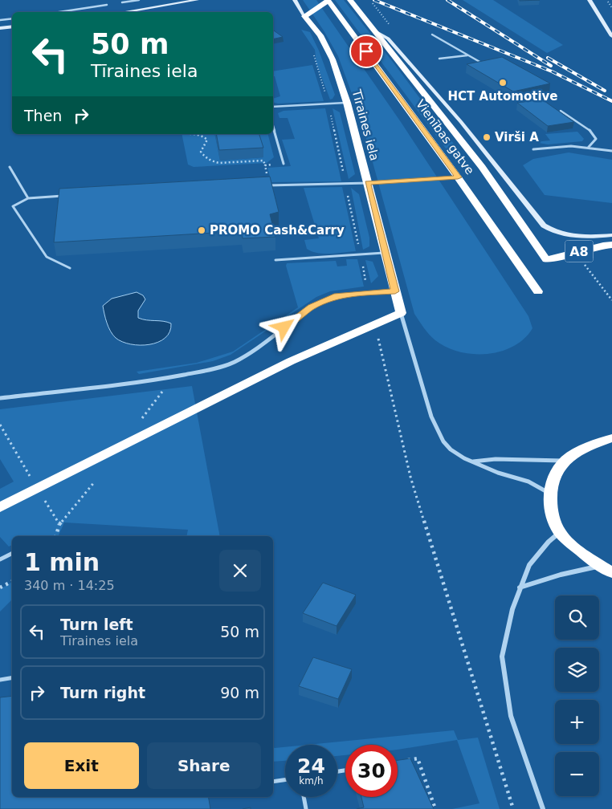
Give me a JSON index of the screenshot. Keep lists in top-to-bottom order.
{
  "streets": {
    "highway": ["Tīraines iela", "Vienības gatve", "A8"]
  },
  "places": ["HCT Automotive", "Virši A", "PROMO Cash&Carry"],
  "page": {
    "turn": ["50 m", "Tīraines iela"],
    "then": "Then",
    "heading": ["1 min", "340 m · 14:25"],
    "map_buttons": ["+", "−"],
    "list": [
      {
        "name": "Turn left",
        "note": "Tīraines iela",
        "value": "50 m"
      },
      {
        "name": "Turn right",
        "value": "90 m"
      }
    ],
    "buttons": ["Exit", "Share"],
    "speed": "24 km/h",
    "limit": "30"
  }
}
